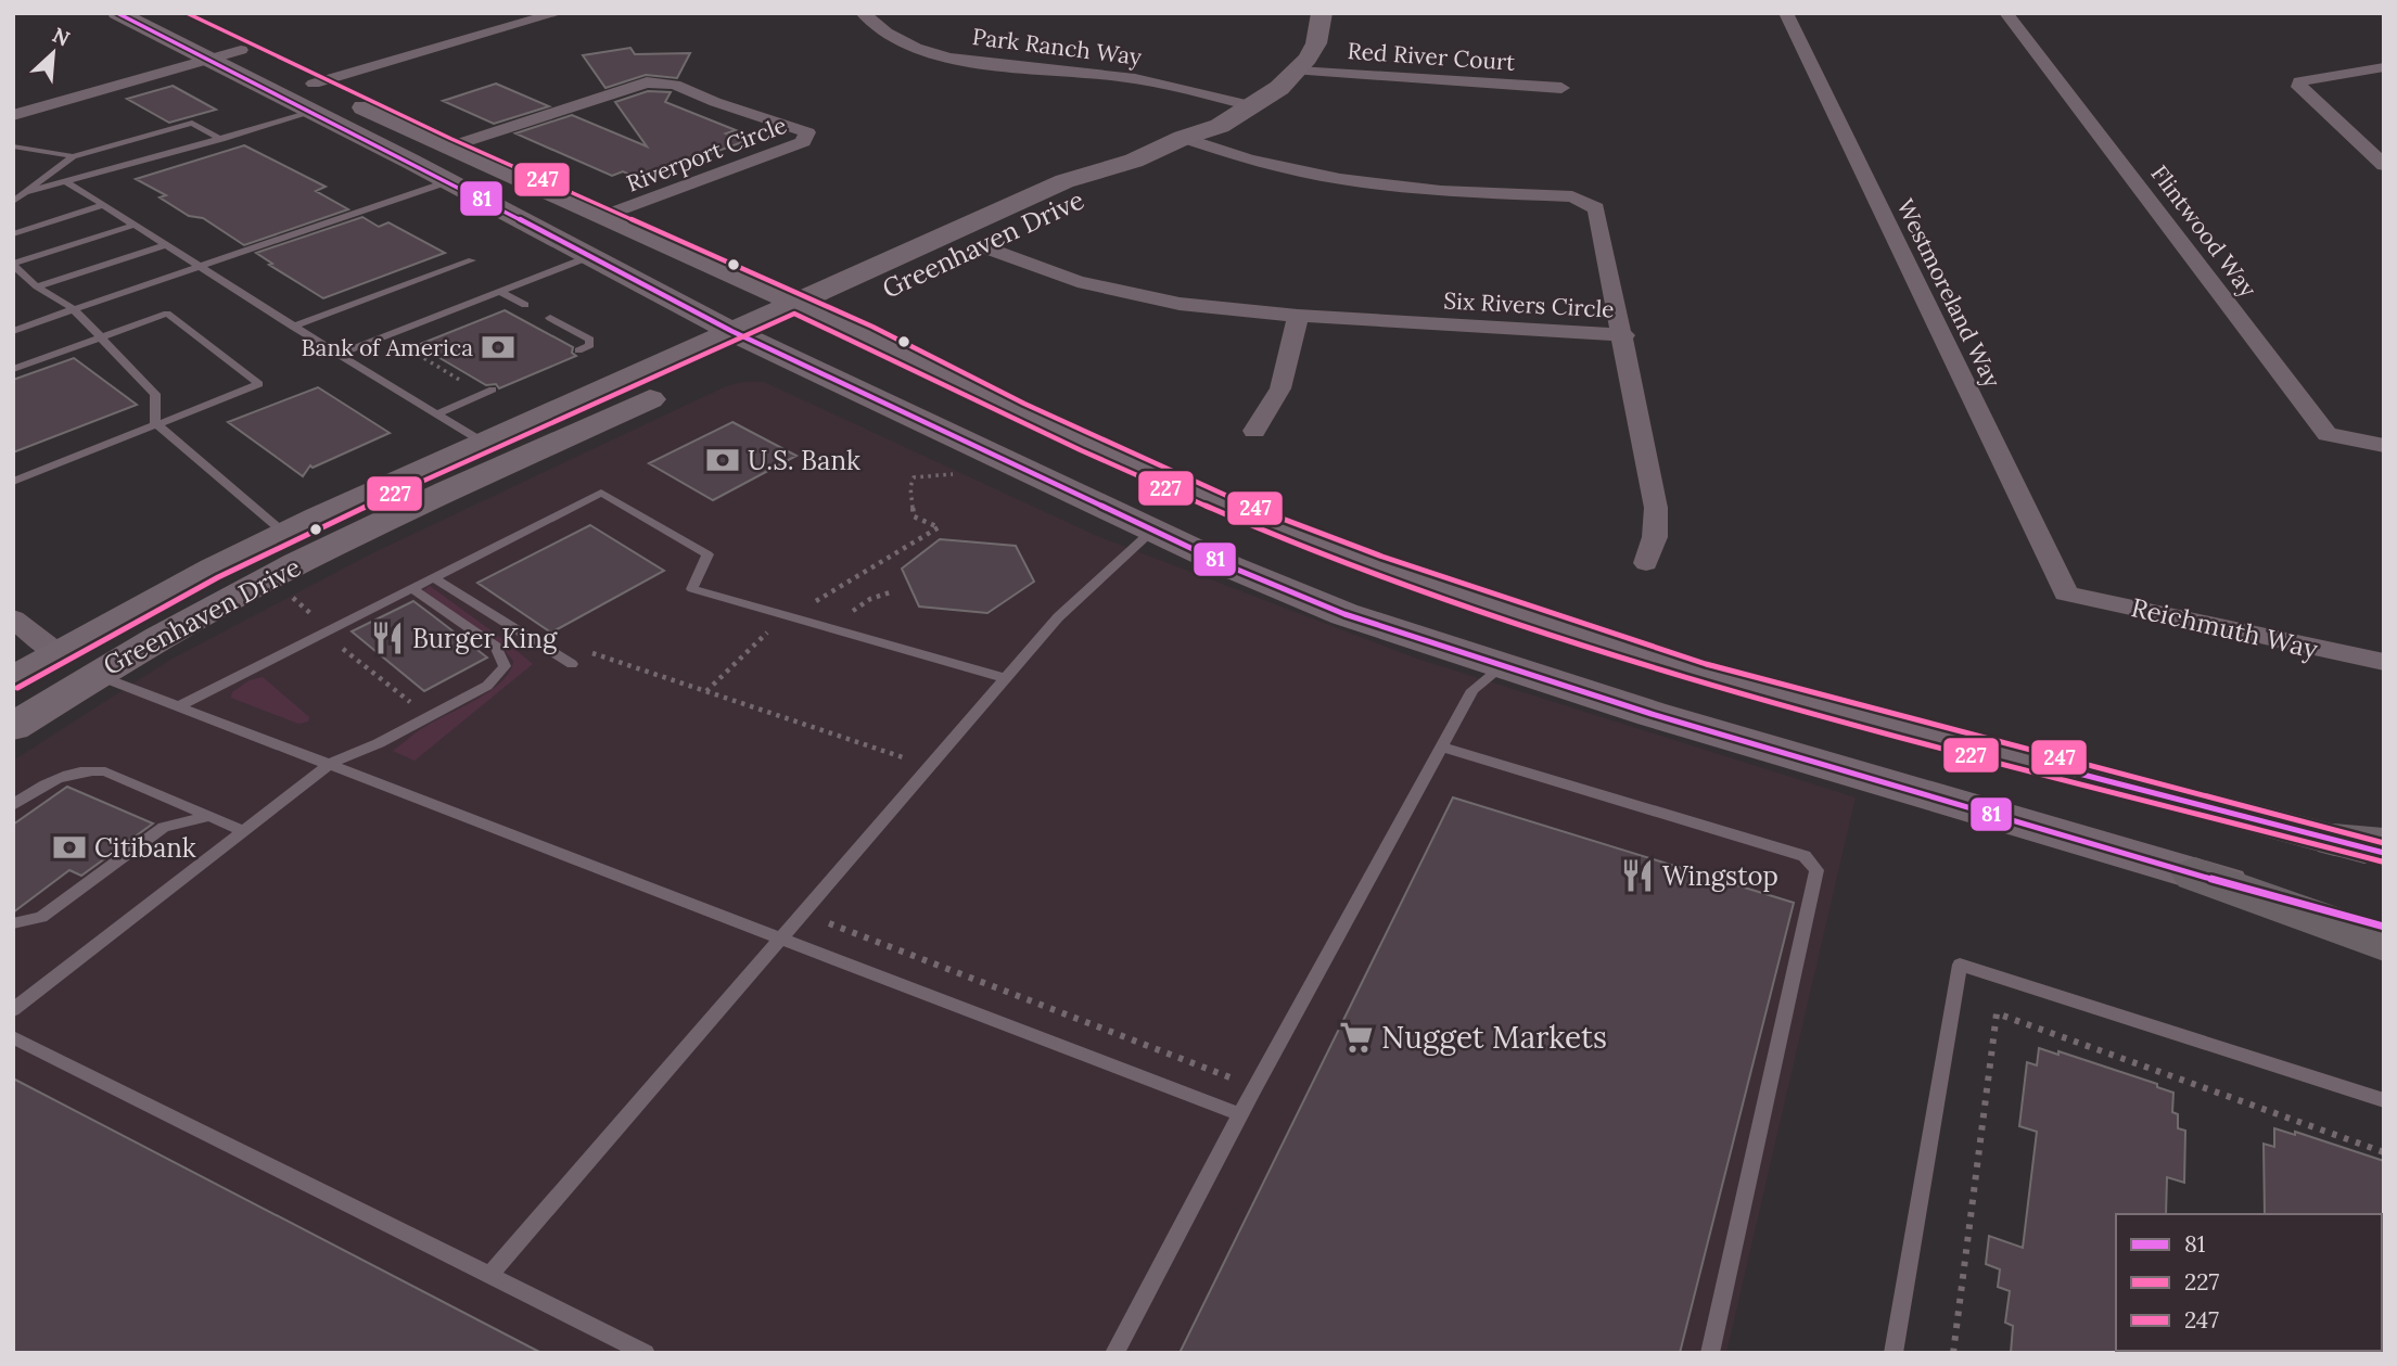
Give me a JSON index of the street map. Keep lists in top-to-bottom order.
{
  "streets": {
    "main road": ["Greenhaven Drive"],
    "street": [
      "Park Ranch Way",
      "Red River Court",
      "Riverport Circle",
      "Flintwood Way",
      "Westmoreland Way",
      "Six Rivers Circle",
      "Reichmuth Way"
    ]
  },
  "crossings": [
    ["Park Ranch Way", "Greenhaven Drive"],
    ["Red River Court", "Greenhaven Drive"],
    ["Greenhaven Drive", "Six Rivers Circle"],
    ["Westmoreland Way", "Reichmuth Way"]
  ],
  "places": {
    "bank": ["Bank of America", "U.S. Bank", "Citibank"],
    "restaurant": ["Burger King", "Wingstop"],
    "supermarket": ["Nugget Markets"]
  },
  "lines": ["transit line 81", "transit line 247", "transit line 227"],
  "legend": ["81", "227", "247"],
  "north": "top right"
}
